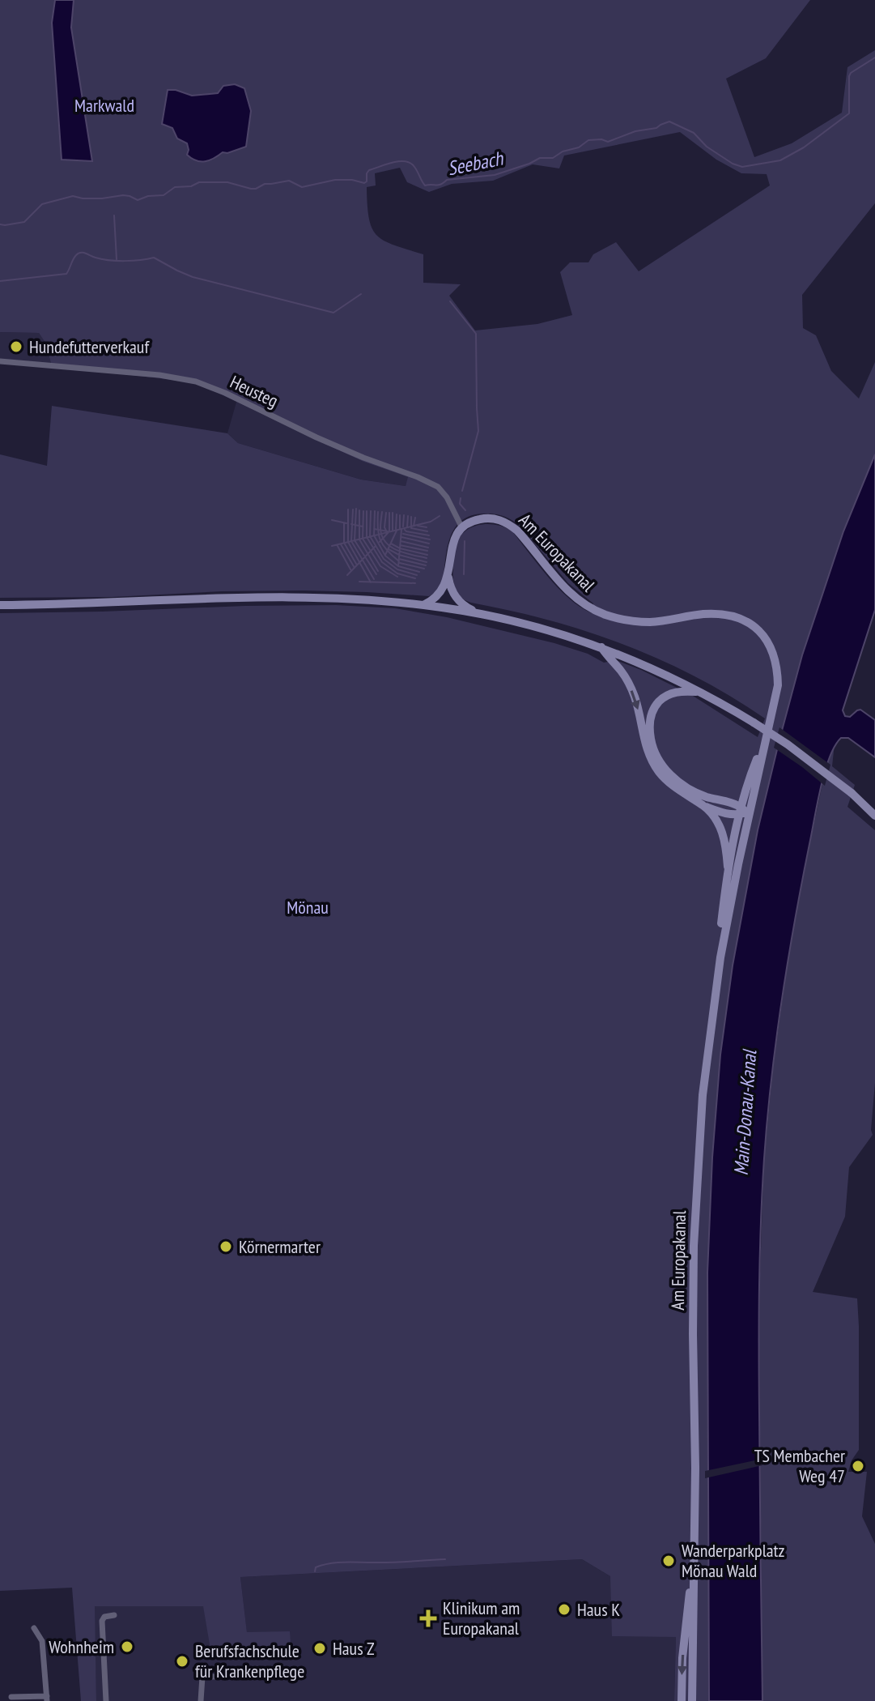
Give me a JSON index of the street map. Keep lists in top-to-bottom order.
{
  "streets": {
    "main road": ["Am Europakanal"],
    "street": ["Heusteg"]
  },
  "crossings": [
    ["Heusteg", "Am Europakanal"]
  ],
  "water": ["Seebach", "Main-Donau-Kanal"],
  "parks": ["Markwald", "Mönau"],
  "places": {
    "other": [
      "Hundefutterverkauf",
      "Körnermarter",
      "TS Membacher Weg 47",
      "Wanderparkplatz Mönau Wald",
      "Haus K",
      "Wohnheim",
      "Haus Z",
      "Berufsfachschule für Krankenpflege"
    ],
    "health": ["Klinikum am Europakanal"]
  }
}
